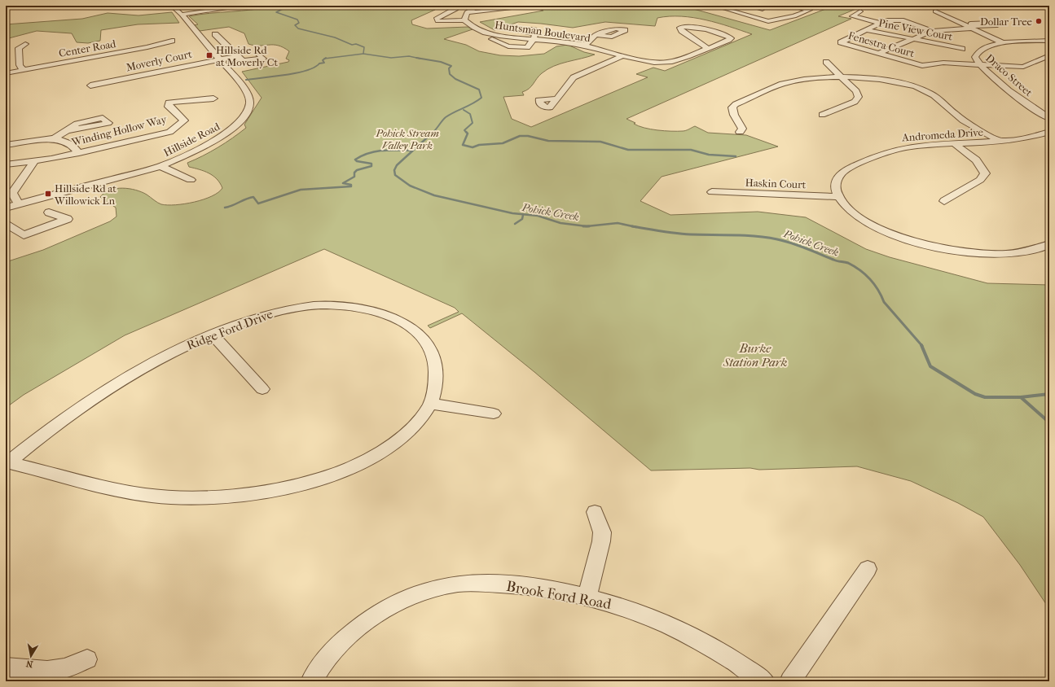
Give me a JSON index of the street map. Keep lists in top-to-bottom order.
{
  "streets": {
    "street": [
      "Pine View Court",
      "Huntsman Boulevard",
      "Fenestra Court",
      "Center Road",
      "Moverly Court",
      "Draco Street",
      "Winding Hollow Way",
      "Andromeda Drive",
      "Hillside Road",
      "Haskin Court",
      "Ridge Ford Drive",
      "Brook Ford Road"
    ]
  },
  "crossings": [
    ["Pine View Court", "Fenestra Court"],
    ["Fenestra Court", "Draco Street"],
    ["Moverly Court", "Hillside Road"],
    ["Andromeda Drive", "Haskin Court"]
  ],
  "water": ["Pohick Creek"],
  "parks": ["Pohick Stream Valley Park", "Burke Station Park"],
  "places": {
    "other": ["Dollar Tree"],
    "transit": ["Hillside Rd at Moverly Ct", "Hillside Rd at Willowick Ln"]
  },
  "north": "bottom"
}
